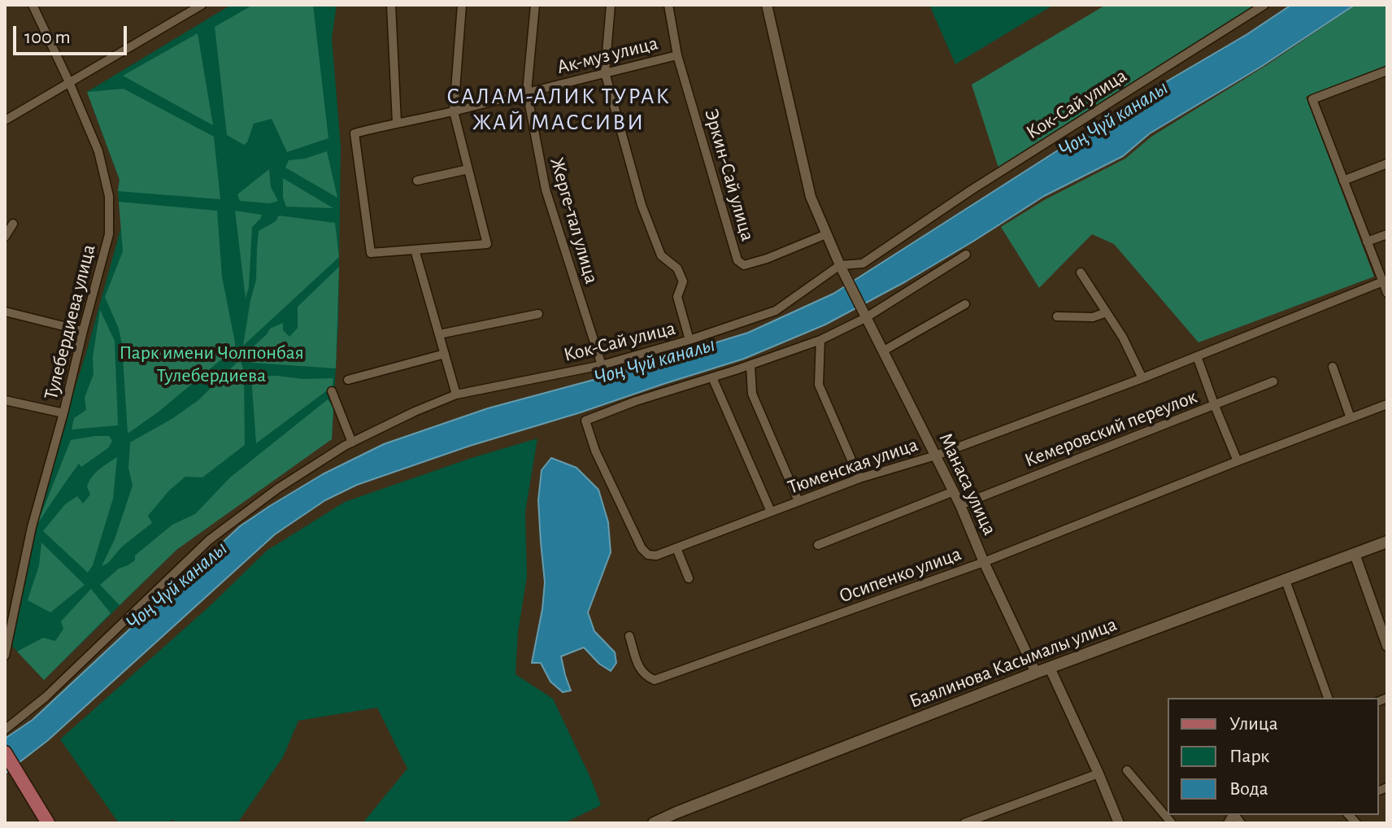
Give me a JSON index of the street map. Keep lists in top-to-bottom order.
{
  "streets": {
    "main road": ["Баялинова Касымалы улица"],
    "street": [
      "Ак-муз улица",
      "Кок-Сай улица",
      "Эркин-Сай улица",
      "Жерге-тал улица",
      "Тулебердиева улица",
      "Кемеровский переулок",
      "Тюменская улица",
      "Манаса улица",
      "Осипенко улица"
    ]
  },
  "crossings": [
    ["Ак-муз улица", "Эркин-Сай улица"],
    ["Ак-муз улица", "Жерге-тал улица"],
    ["Кок-Сай улица", "Жерге-тал улица"],
    ["Кок-Сай улица", "Манаса улица"],
    ["Кемеровский переулок", "Манаса улица"],
    ["Тюменская улица", "Манаса улица"],
    ["Манаса улица", "Осипенко улица"],
    ["Манаса улица", "Баялинова Касымалы улица"]
  ],
  "districts": ["САЛАМ-АЛИК ТУРАК ЖАЙ МАССИВИ"],
  "water": ["Чоң Чүй каналы"],
  "parks": ["Парк имени Чолпонбая Тулебердиева"],
  "legend": ["Улица", "Парк", "Вода"],
  "scale_bar": "100 m"
}
